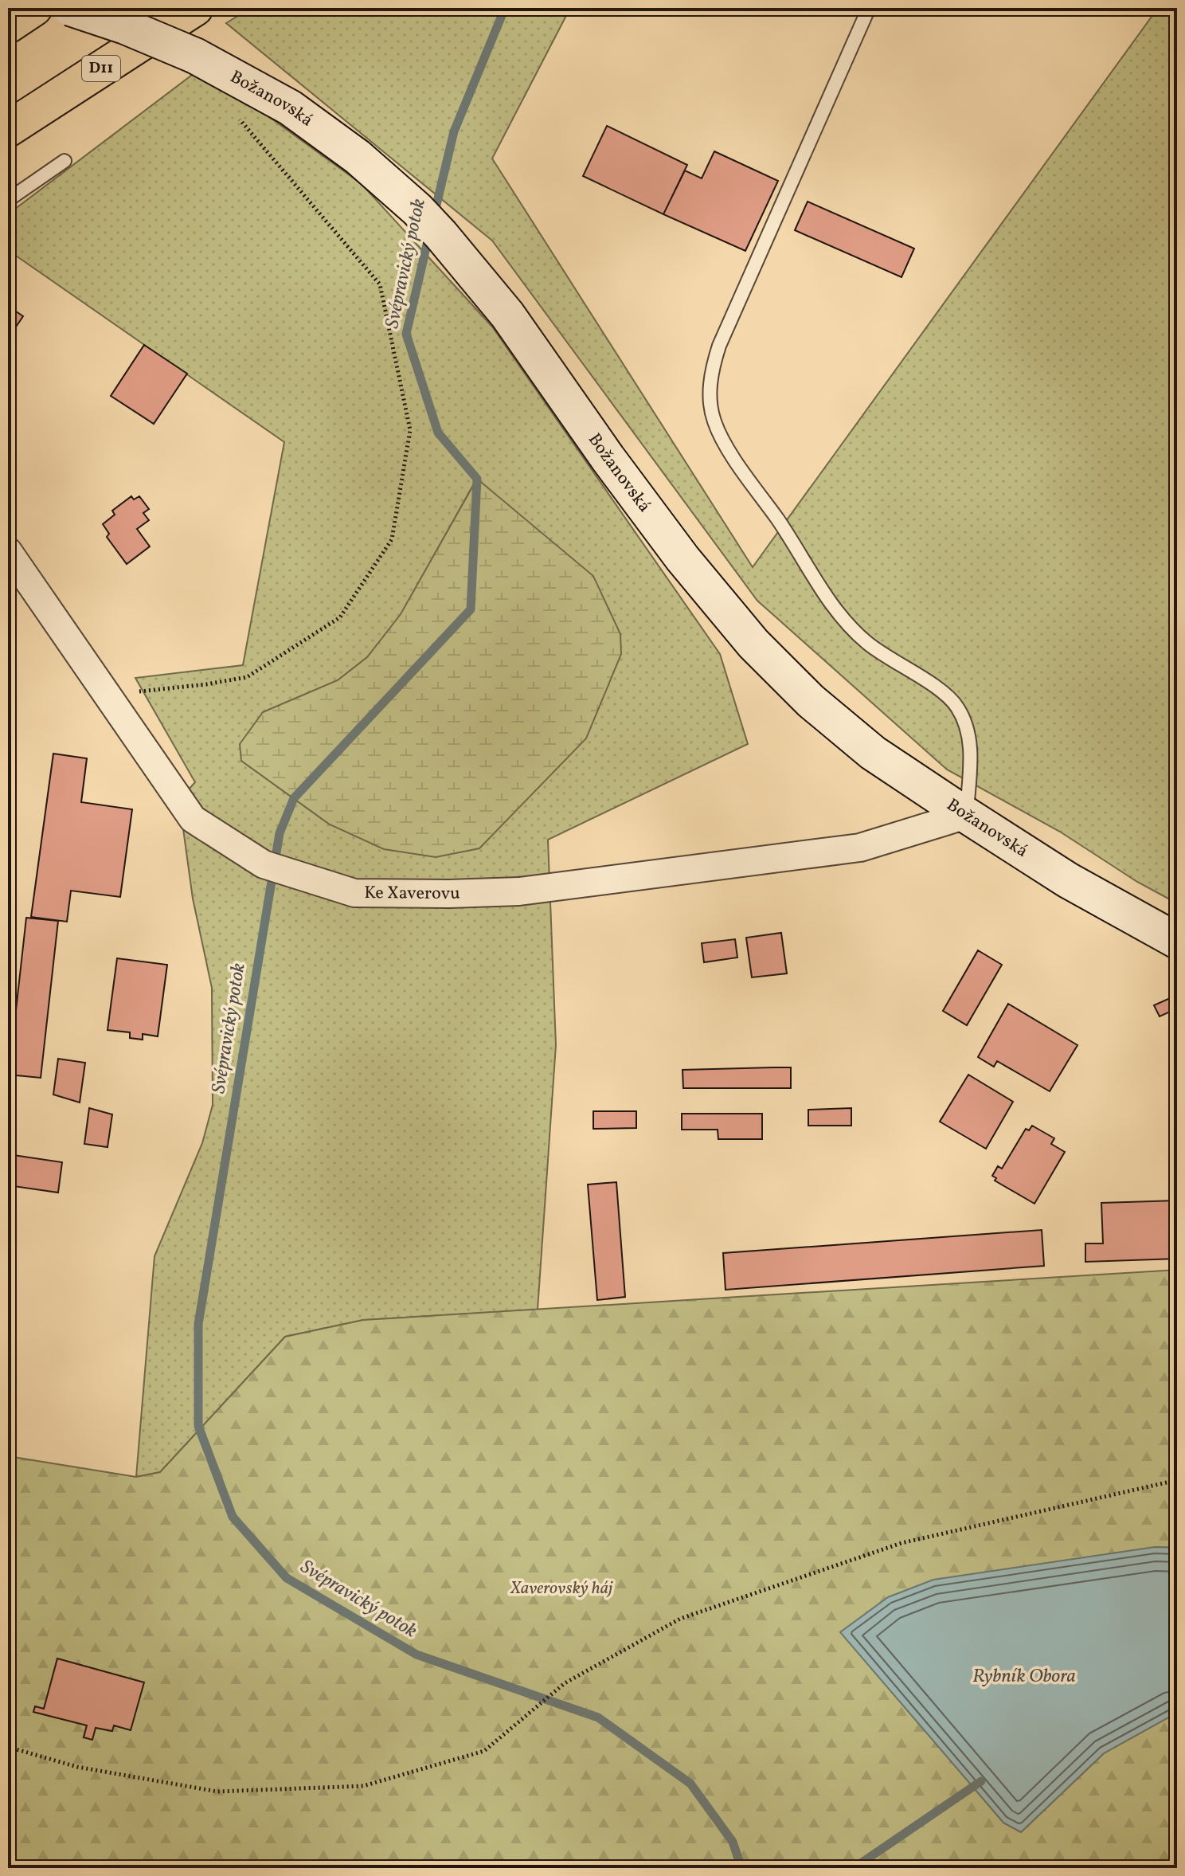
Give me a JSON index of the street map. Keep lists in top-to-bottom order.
{
  "streets": {
    "highway": ["D11"],
    "street": ["Božanovská", "Ke Xaverovu"]
  },
  "crossings": [
    ["Božanovská", "Ke Xaverovu"]
  ],
  "water": ["Svépravický potok", "Rybník Obora"],
  "parks": ["Xaverovský háj"]
}
